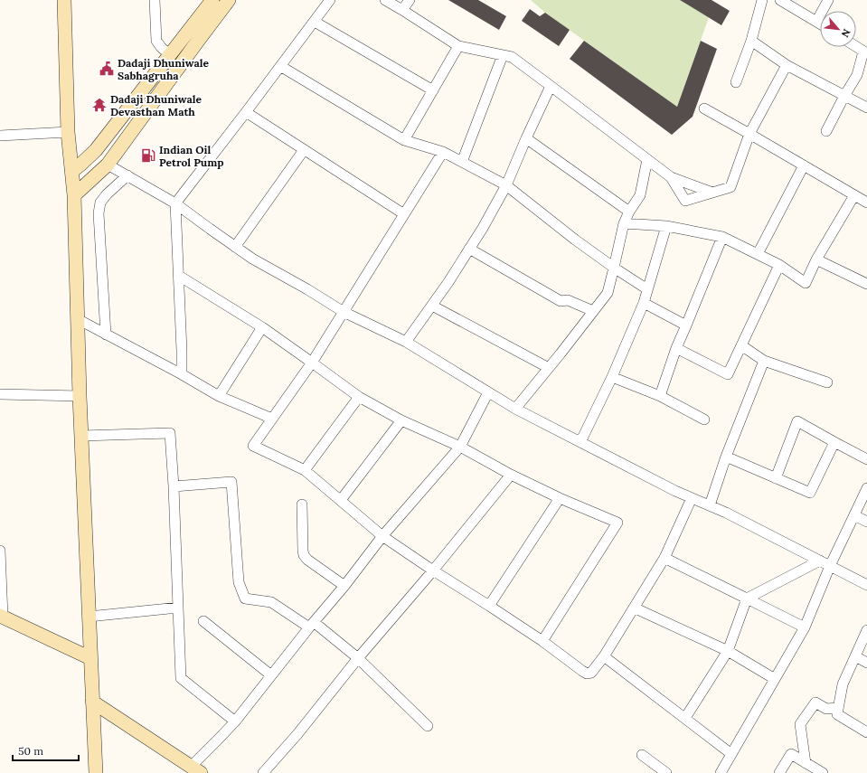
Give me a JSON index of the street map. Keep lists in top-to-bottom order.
{
  "places": {
    "public building": ["Dadaji Dhuniwale Sabhagruha"],
    "temple": ["Dadaji Dhuniwale Devasthan Math"],
    "fuel station": ["Indian Oil Petrol Pump"]
  },
  "scale_bar": "50 m",
  "north": "bottom right"
}
